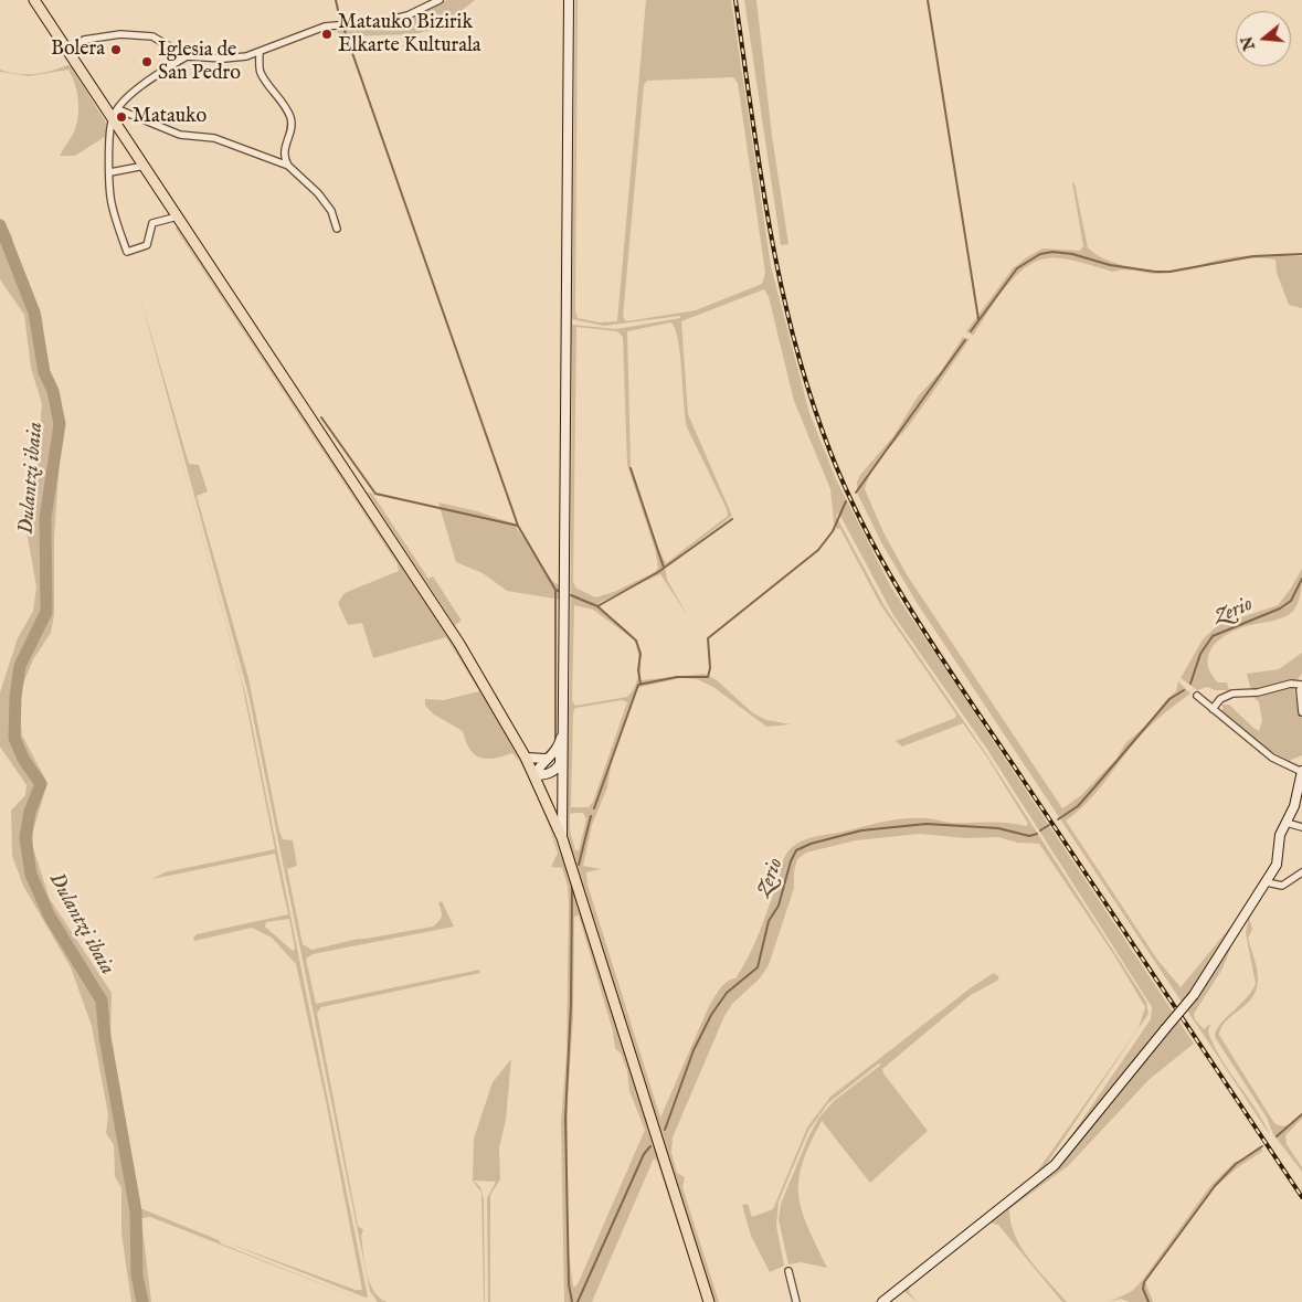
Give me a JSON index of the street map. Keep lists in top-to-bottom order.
{
  "water": ["Dulantzi ibaia", "Zerio"],
  "places": [
    "Matauko Bizirik Elkarte Kulturala",
    "Bolera",
    "Iglesia de San Pedro",
    "Matauko"
  ],
  "north": "left"
}
